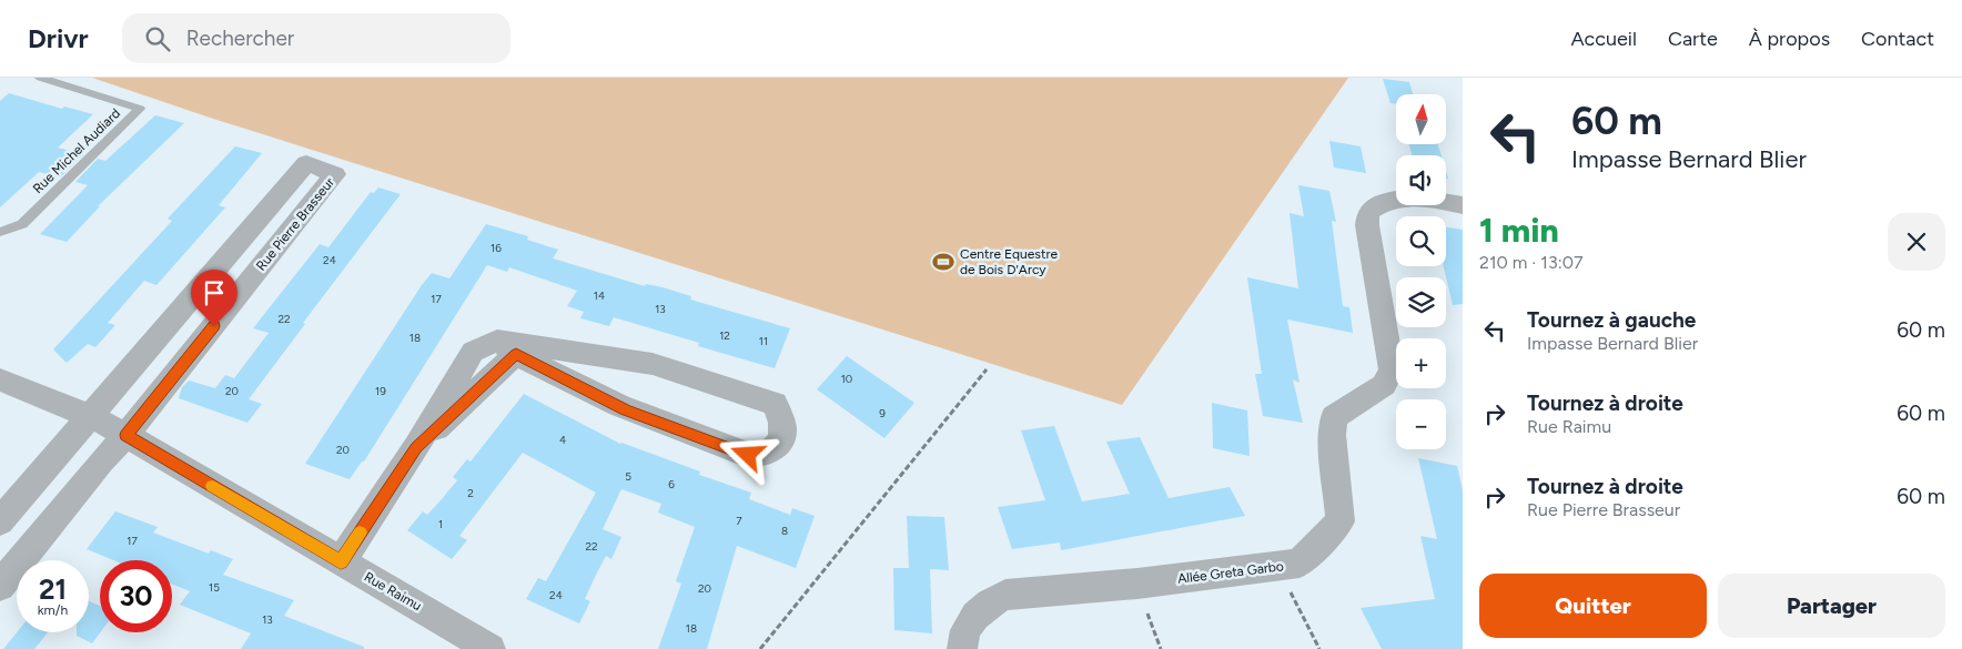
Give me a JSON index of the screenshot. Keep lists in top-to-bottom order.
{
  "streets": {
    "street": ["Rue Pierre Brasseur", "Allée Greta Garbo", "Rue Raimu"],
    "lane": ["Rue Michel Audiard"]
  },
  "crossings": [
    ["Rue Pierre Brasseur", "Rue Raimu"]
  ],
  "places": {
    "sports": ["Centre Equestre de Bois D'Arcy"]
  },
  "house_numbers": [
    "16",
    "24",
    "14",
    "17",
    "13",
    "22",
    "12",
    "18",
    "11",
    "10",
    "20",
    "19",
    "9",
    "4",
    "20",
    "5",
    "6",
    "2",
    "7",
    "1",
    "8",
    "17",
    "22",
    "15",
    "20",
    "24",
    "13",
    "18"
  ],
  "north": "top",
  "page": {
    "header": "Drivr",
    "search": "Rechercher",
    "nav": [
      "Accueil",
      "Carte",
      "À propos",
      "Contact"
    ],
    "turn": ["60 m", "Impasse Bernard Blier"],
    "map_buttons": ["+", "−"],
    "heading": ["1 min", "210 m · 13:07"],
    "list": [
      {
        "name": "Tournez à gauche",
        "note": "Impasse Bernard Blier",
        "value": "60 m"
      },
      {
        "name": "Tournez à droite",
        "note": "Rue Raimu",
        "value": "60 m"
      },
      {
        "name": "Tournez à droite",
        "note": "Rue Pierre Brasseur",
        "value": "60 m"
      }
    ],
    "speed": "21 km/h",
    "limit": "30",
    "buttons": ["Quitter", "Partager"]
  }
}
